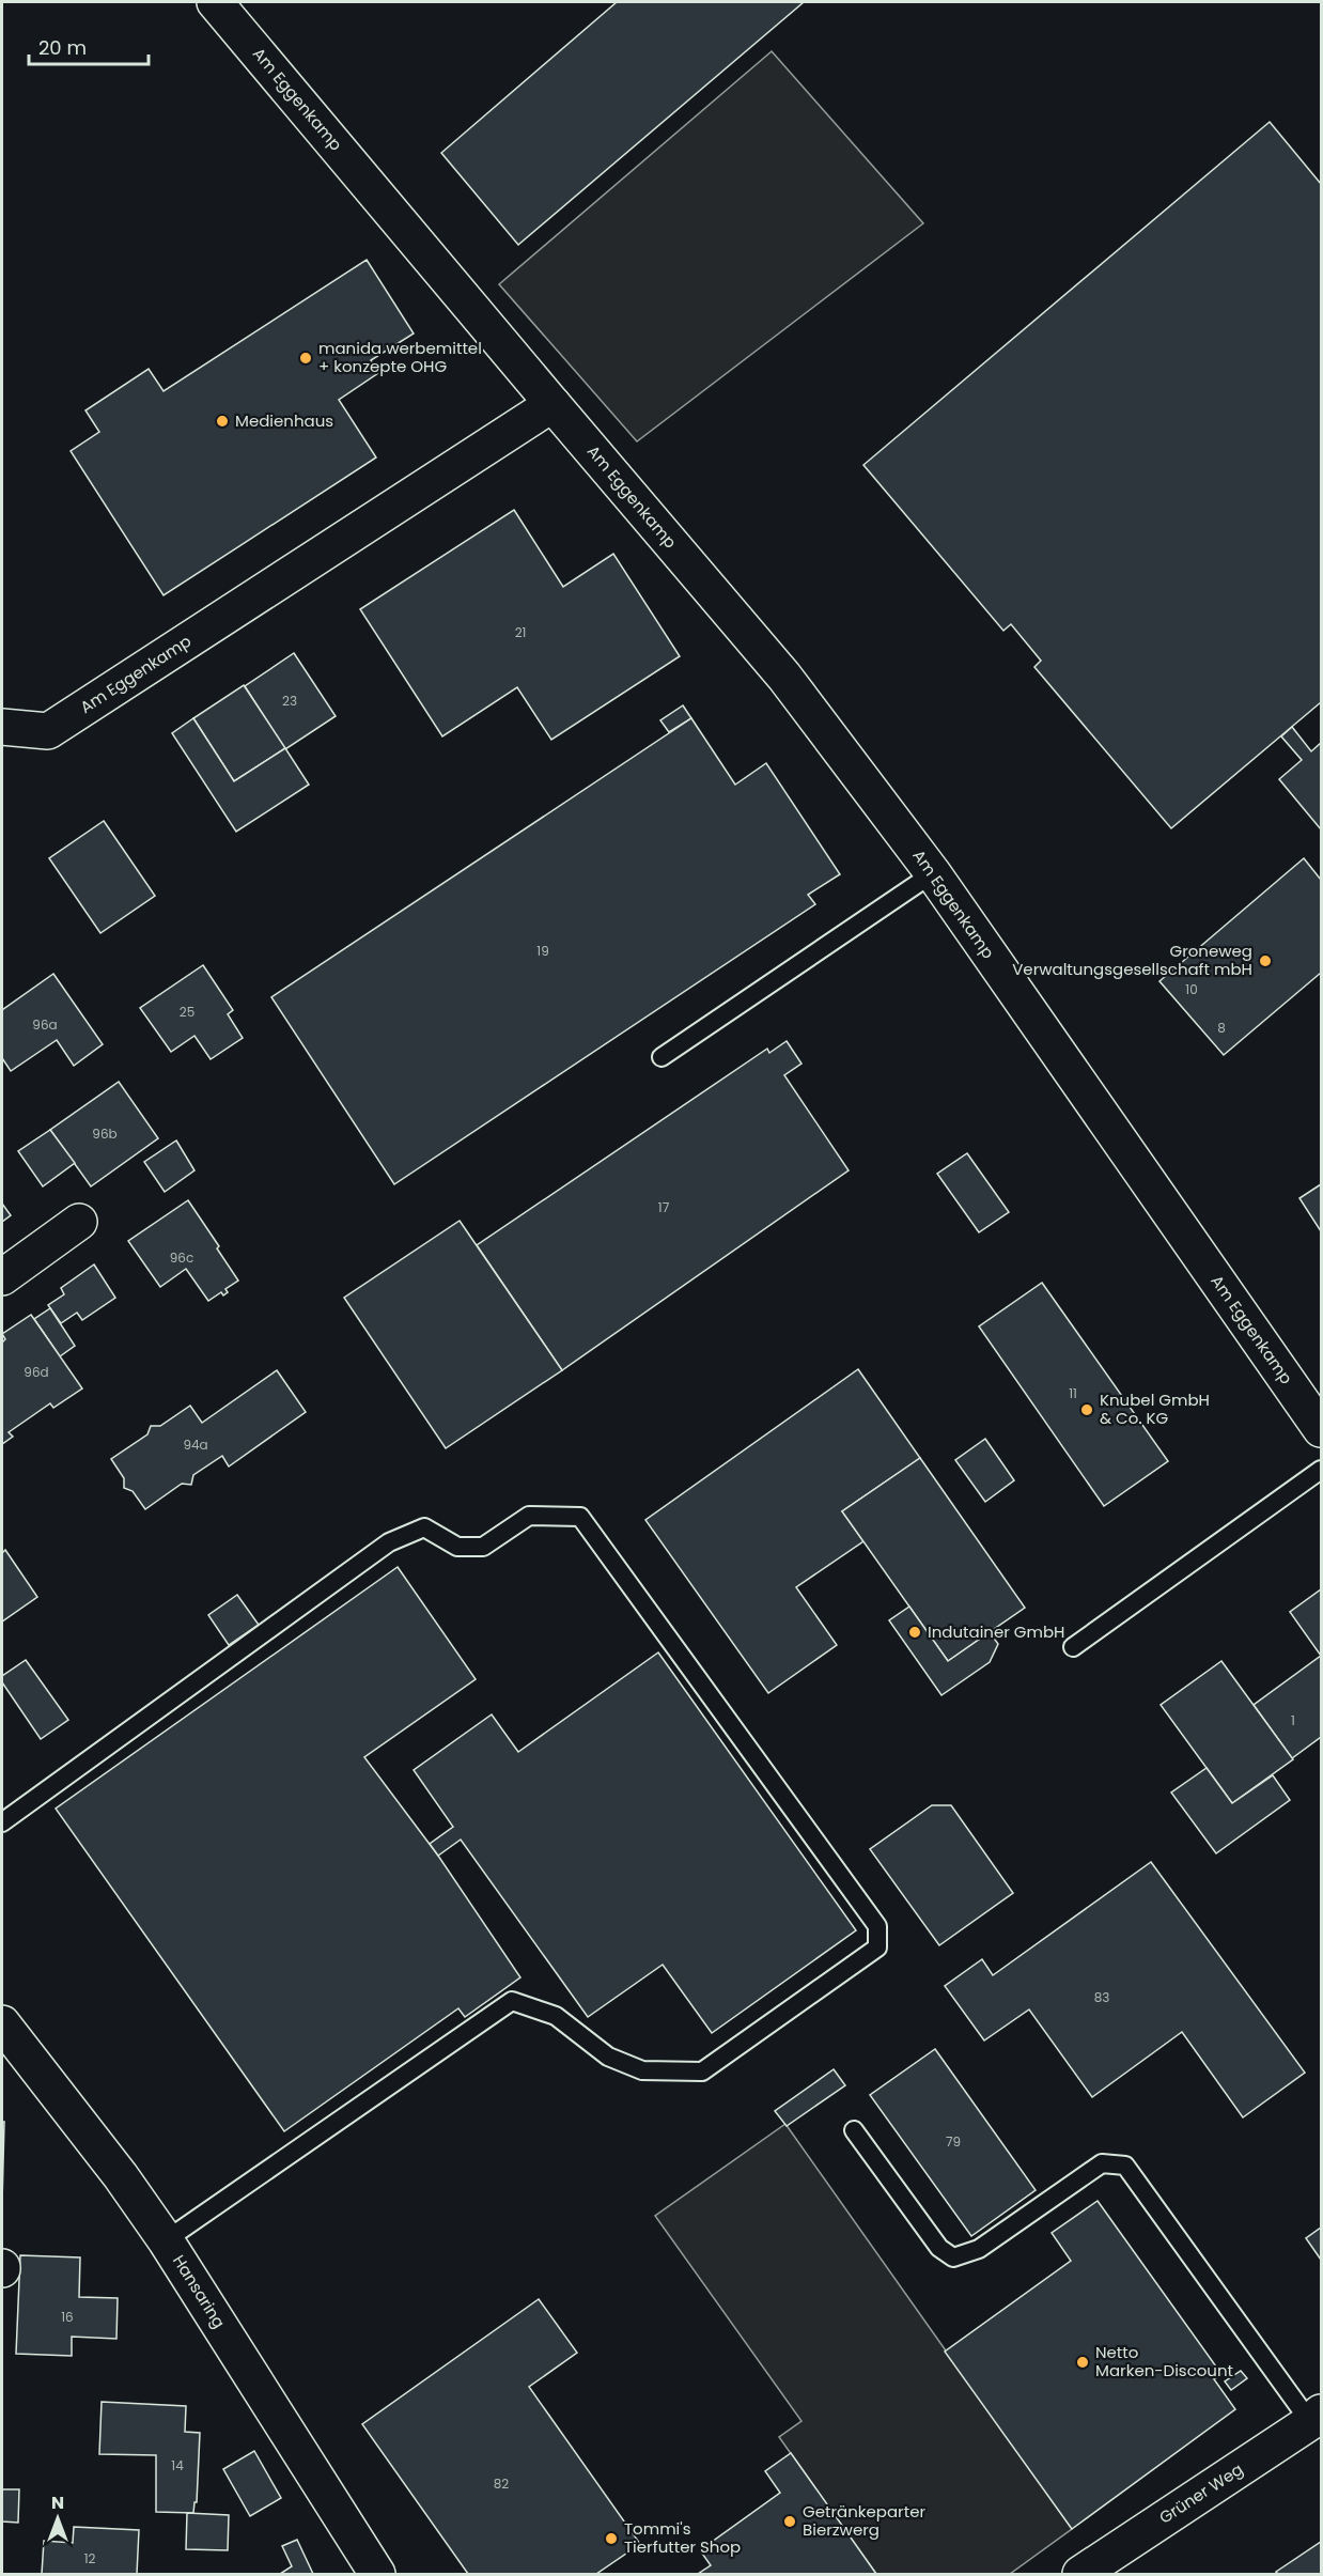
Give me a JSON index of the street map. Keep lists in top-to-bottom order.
{
  "streets": {
    "street": ["Am Eggenkamp", "Hansaring", "Grüner Weg"]
  },
  "places": [
    "manida werbemittel + konzepte OHG",
    "Medienhaus",
    "Groneweg Verwaltungsgesellschaft mbH",
    "Knubel GmbH & Co. KG",
    "Indutainer GmbH",
    "Netto Marken-Discount",
    "Getränkeparter Bierzwerg",
    "Tommi's Tierfutter Shop"
  ],
  "house_numbers": [
    "21",
    "23",
    "19",
    "10",
    "25",
    "96a",
    "8",
    "96b",
    "17",
    "96c",
    "96d",
    "11",
    "94a",
    "1",
    "83",
    "79",
    "16",
    "14",
    "82",
    "12"
  ],
  "scale_bar": "20 m",
  "north": "top"
}
